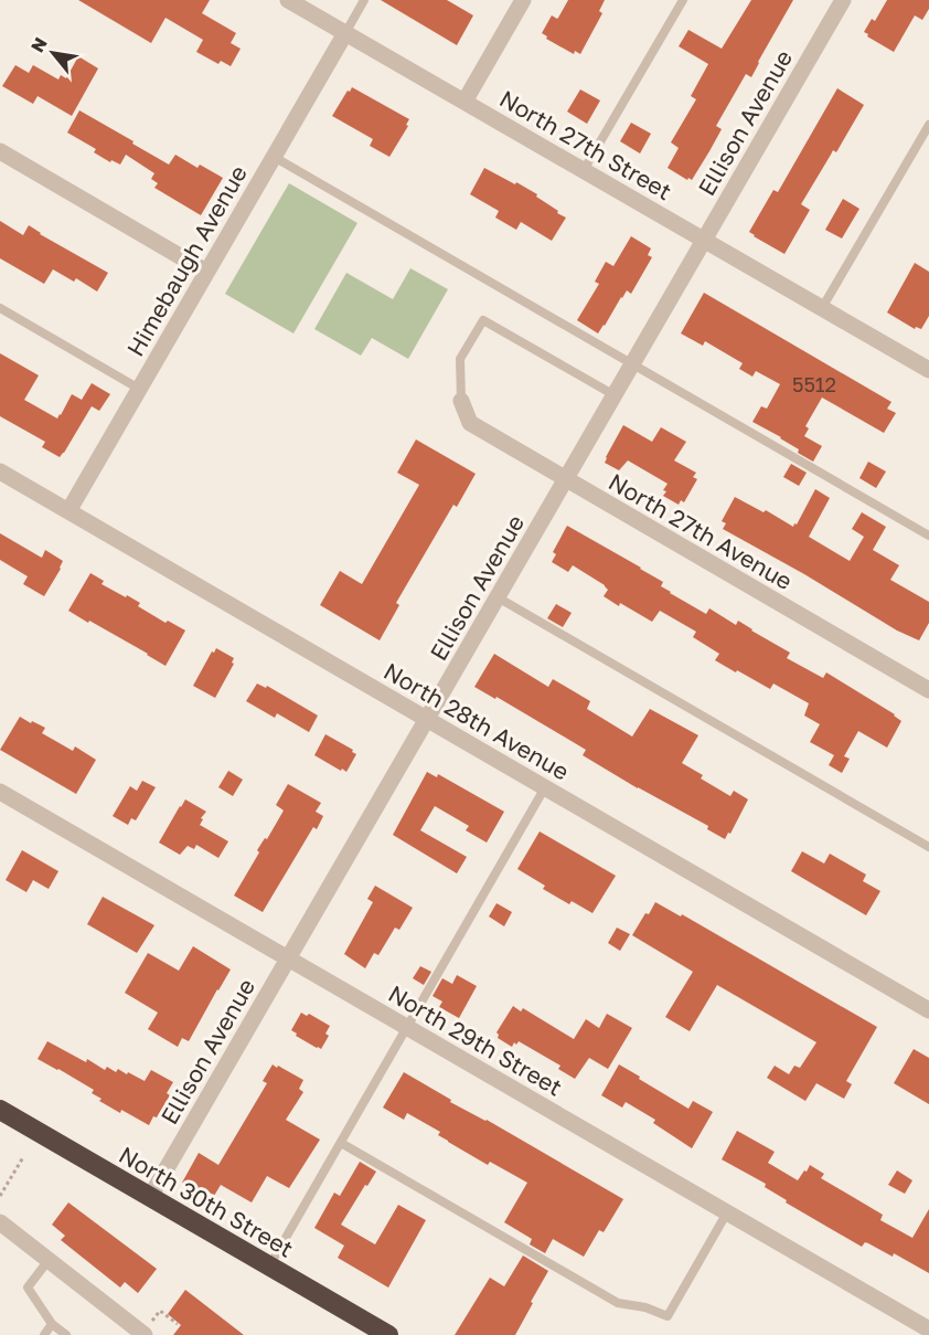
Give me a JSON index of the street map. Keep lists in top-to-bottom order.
{
  "streets": {
    "highway": ["North 30th Street"],
    "street": [
      "Ellison Avenue",
      "North 27th Street",
      "Himebaugh Avenue",
      "North 27th Avenue",
      "North 28th Avenue",
      "North 29th Street"
    ]
  },
  "crossings": [
    ["Ellison Avenue", "North 27th Street"],
    ["Ellison Avenue", "North 27th Avenue"],
    ["Ellison Avenue", "North 28th Avenue"],
    ["Ellison Avenue", "North 29th Street"],
    ["Ellison Avenue", "North 30th Street"],
    ["North 27th Street", "Himebaugh Avenue"],
    ["Himebaugh Avenue", "North 28th Avenue"]
  ],
  "house_numbers": ["5512"],
  "north": "top left"
}
